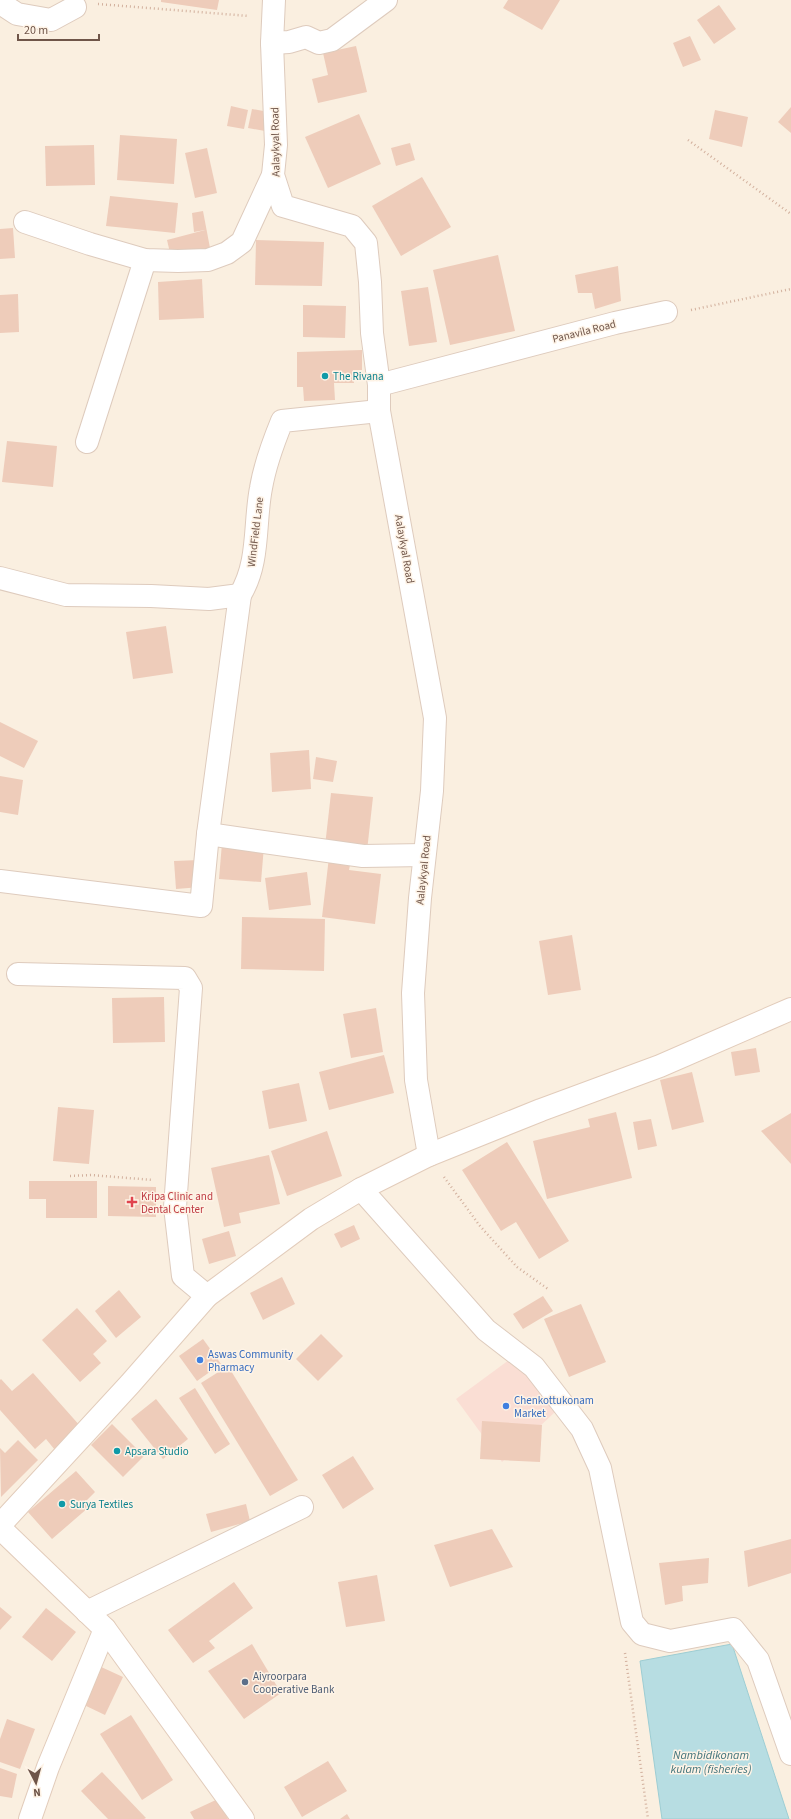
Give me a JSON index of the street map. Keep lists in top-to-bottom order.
{
  "streets": {
    "street": ["Aalaykyal Road", "Panavila Road", "WindField Lane"]
  },
  "crossings": [
    ["Aalaykyal Road", "Panavila Road"],
    ["Aalaykyal Road", "WindField Lane"]
  ],
  "water": ["Nambidikonam kulam (fisheries)"],
  "places": {
    "other": [
      "The Rivana",
      "Aswas Community Pharmacy",
      "Chenkottukonam Market",
      "Apsara Studio",
      "Surya Textiles",
      "Aiyroorpara Cooperative Bank"
    ],
    "health": ["Kripa Clinic and Dental Center"]
  },
  "scale_bar": "20 m",
  "north": "bottom"
}
